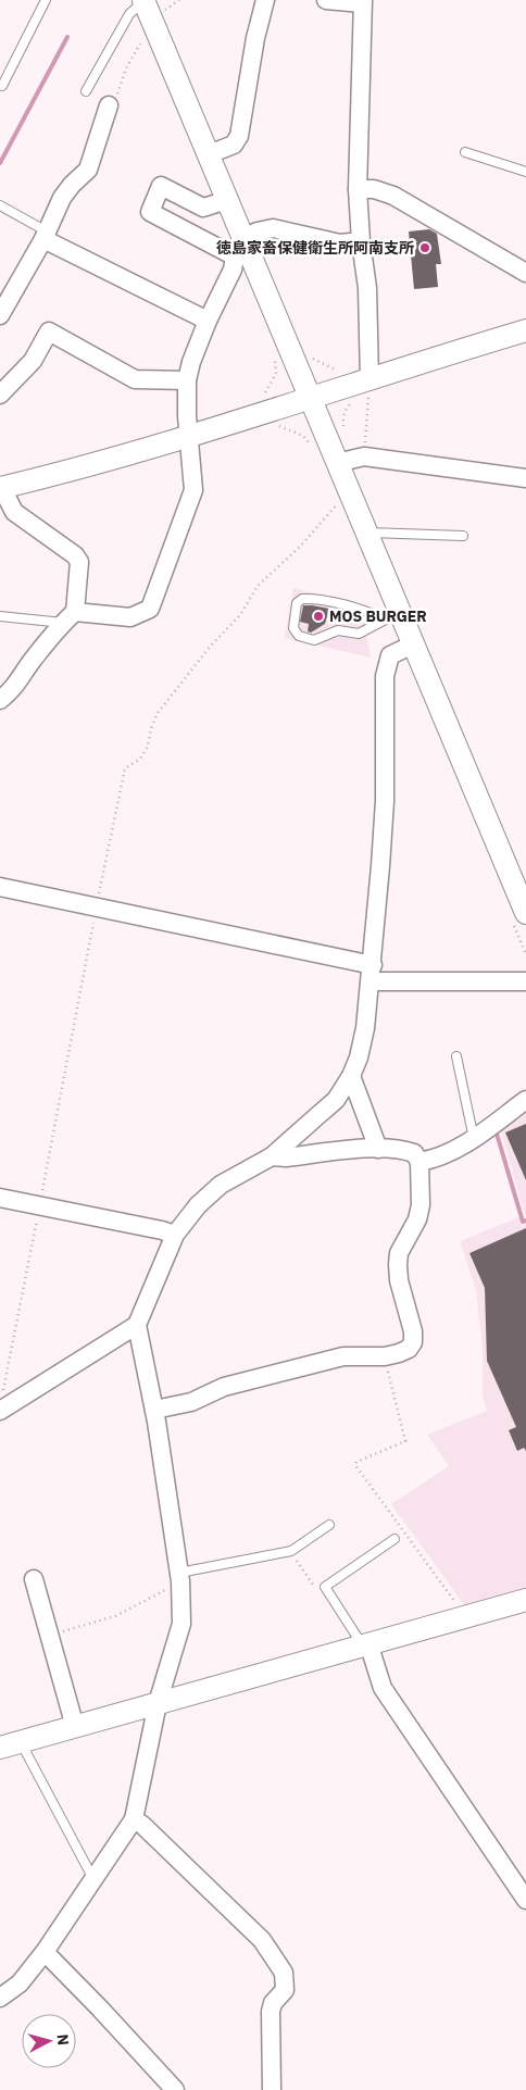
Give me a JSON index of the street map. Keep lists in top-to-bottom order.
{
  "places": ["徳島家畜保健衛生所阿南支所", "MOS BURGER"],
  "north": "right"
}
